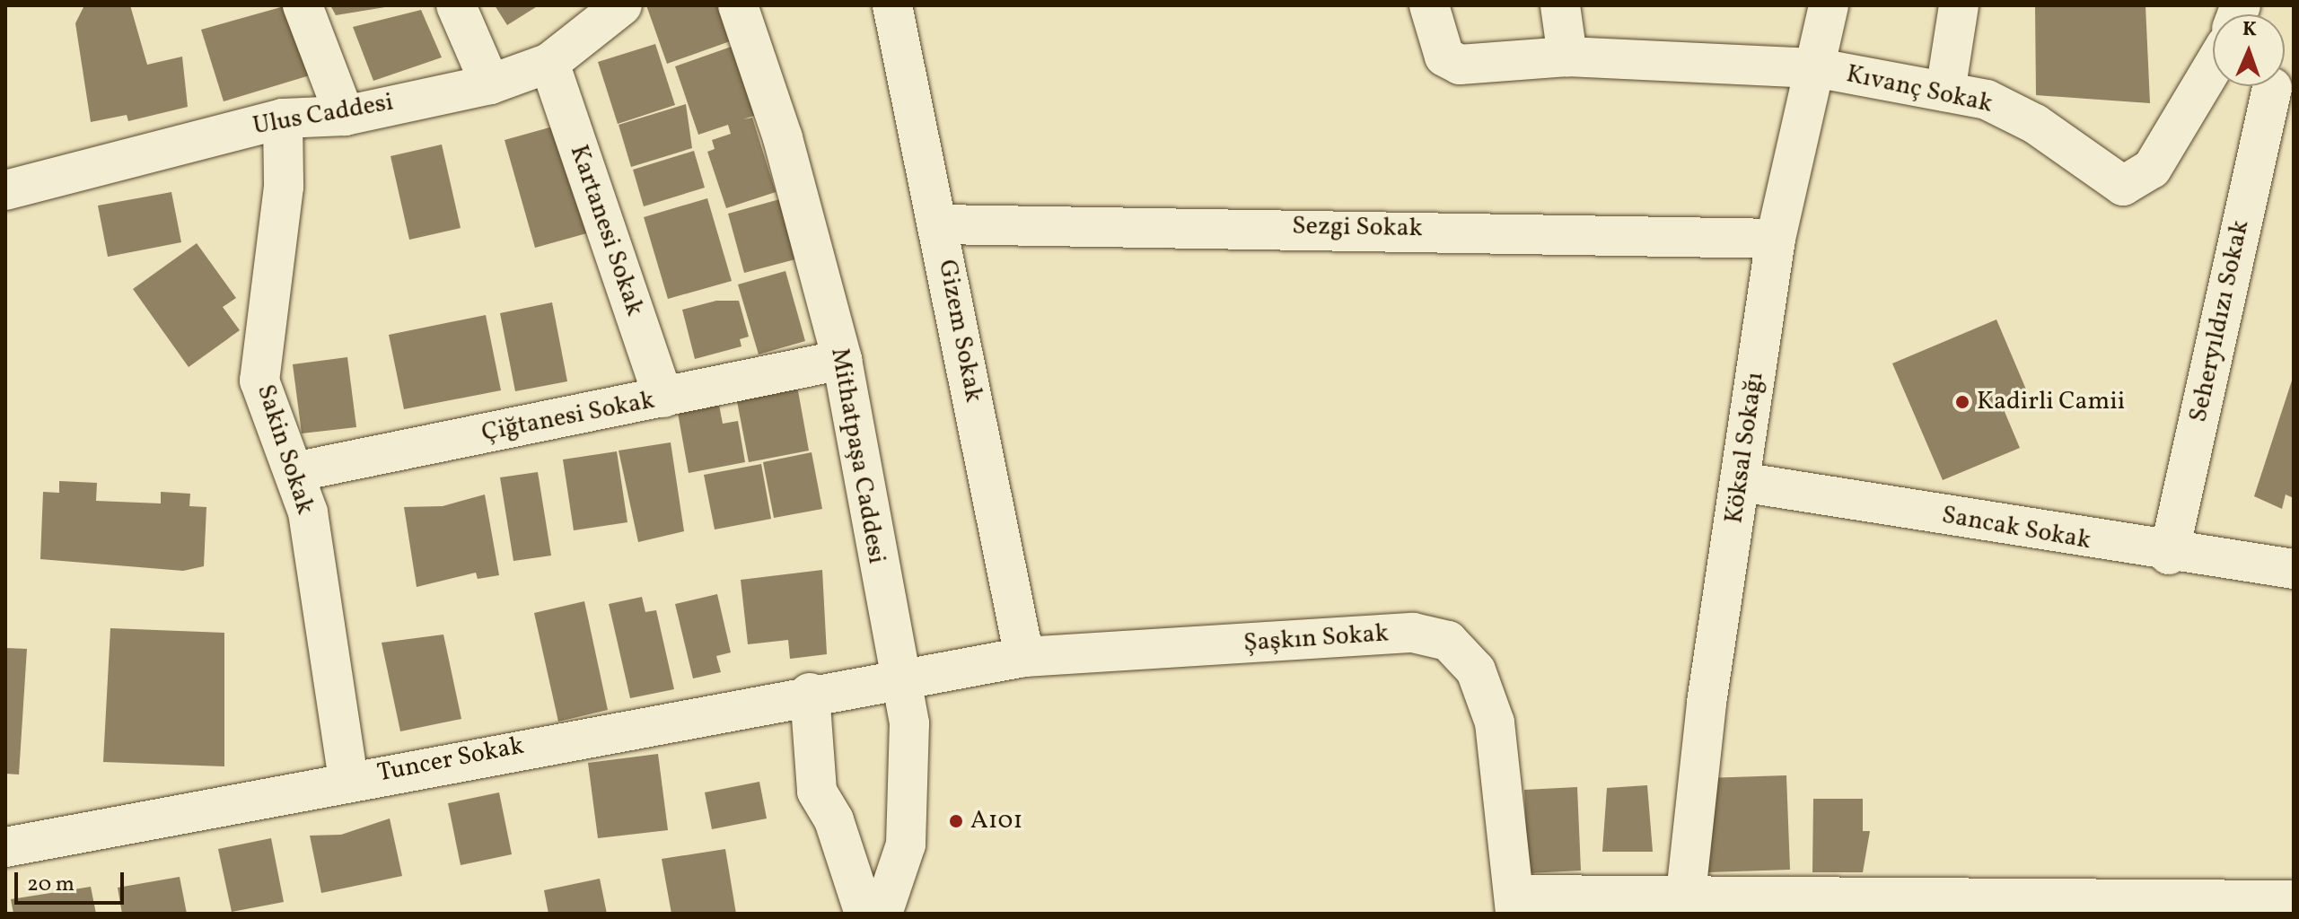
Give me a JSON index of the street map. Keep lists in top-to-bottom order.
{
  "streets": {
    "street": [
      "Kıvanç Sokak",
      "Ulus Caddesi",
      "Sezgi Sokak",
      "Kartanesi Sokak",
      "Seheryıldızı Sokak",
      "Gizem Sokak",
      "Çiğtanesi Sokak",
      "Köksal Sokağı",
      "Sakin Sokak",
      "Mithatpaşa Caddesi",
      "Sancak Sokak",
      "Şaşkın Sokak",
      "Tuncer Sokak"
    ]
  },
  "crossings": [
    ["Kıvanç Sokak", "Köksal Sokağı"],
    ["Ulus Caddesi", "Kartanesi Sokak"],
    ["Ulus Caddesi", "Sakin Sokak"],
    ["Sezgi Sokak", "Gizem Sokak"],
    ["Sezgi Sokak", "Köksal Sokağı"],
    ["Kartanesi Sokak", "Çiğtanesi Sokak"],
    ["Seheryıldızı Sokak", "Sancak Sokak"],
    ["Gizem Sokak", "Şaşkın Sokak"],
    ["Çiğtanesi Sokak", "Sakin Sokak"],
    ["Çiğtanesi Sokak", "Mithatpaşa Caddesi"],
    ["Köksal Sokağı", "Sancak Sokak"],
    ["Sakin Sokak", "Tuncer Sokak"],
    ["Mithatpaşa Caddesi", "Şaşkın Sokak"],
    ["Mithatpaşa Caddesi", "Tuncer Sokak"],
    ["Şaşkın Sokak", "Tuncer Sokak"]
  ],
  "places": ["Kadirli Camii", "A101"],
  "scale_bar": "20 m",
  "north": "top"
}
